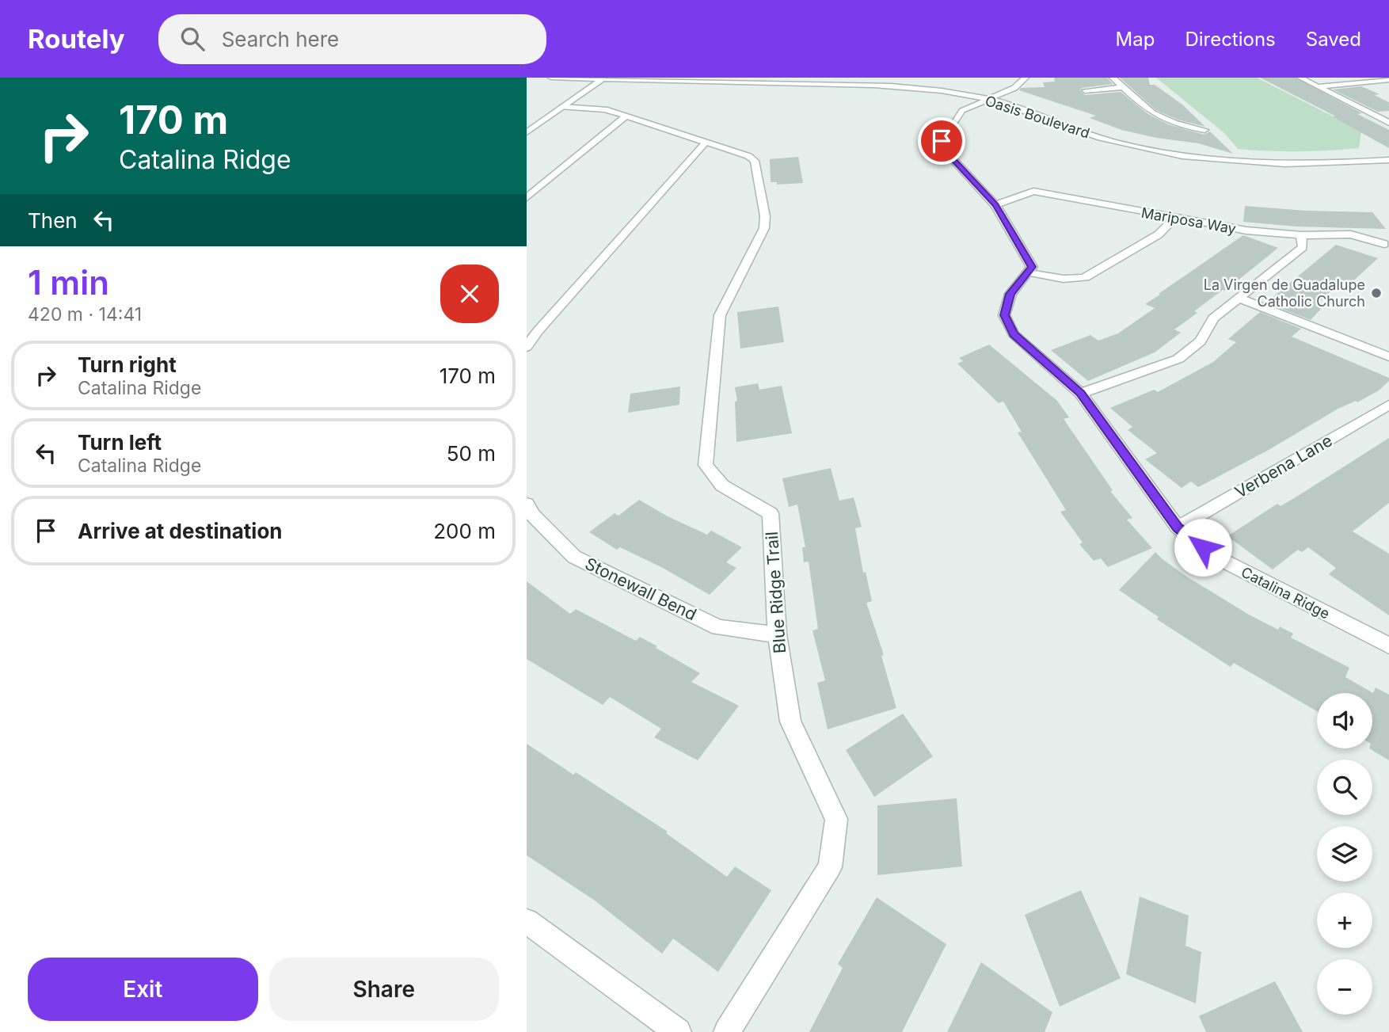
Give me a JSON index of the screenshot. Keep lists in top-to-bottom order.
{
  "streets": {
    "street": [
      "Oasis Boulevard",
      "Mariposa Way",
      "Verbena Lane",
      "Stonewall Bend",
      "Blue Ridge Trail",
      "Catalina Ridge"
    ]
  },
  "crossings": [
    ["Verbena Lane", "Catalina Ridge"],
    ["Stonewall Bend", "Blue Ridge Trail"]
  ],
  "places": ["La Virgen de Guadalupe Catholic Church"],
  "page": {
    "header": "Routely",
    "search": "Search here",
    "nav": ["Map", "Directions", "Saved"],
    "turn": ["170 m", "Catalina Ridge"],
    "then": "Then",
    "heading": ["1 min", "420 m · 14:41"],
    "list": [
      {
        "name": "Turn right",
        "note": "Catalina Ridge",
        "value": "170 m"
      },
      {
        "name": "Turn left",
        "note": "Catalina Ridge",
        "value": "50 m"
      },
      {
        "name": "Arrive at destination",
        "value": "200 m"
      }
    ],
    "map_buttons": ["+", "−"],
    "buttons": ["Exit", "Share"]
  }
}
